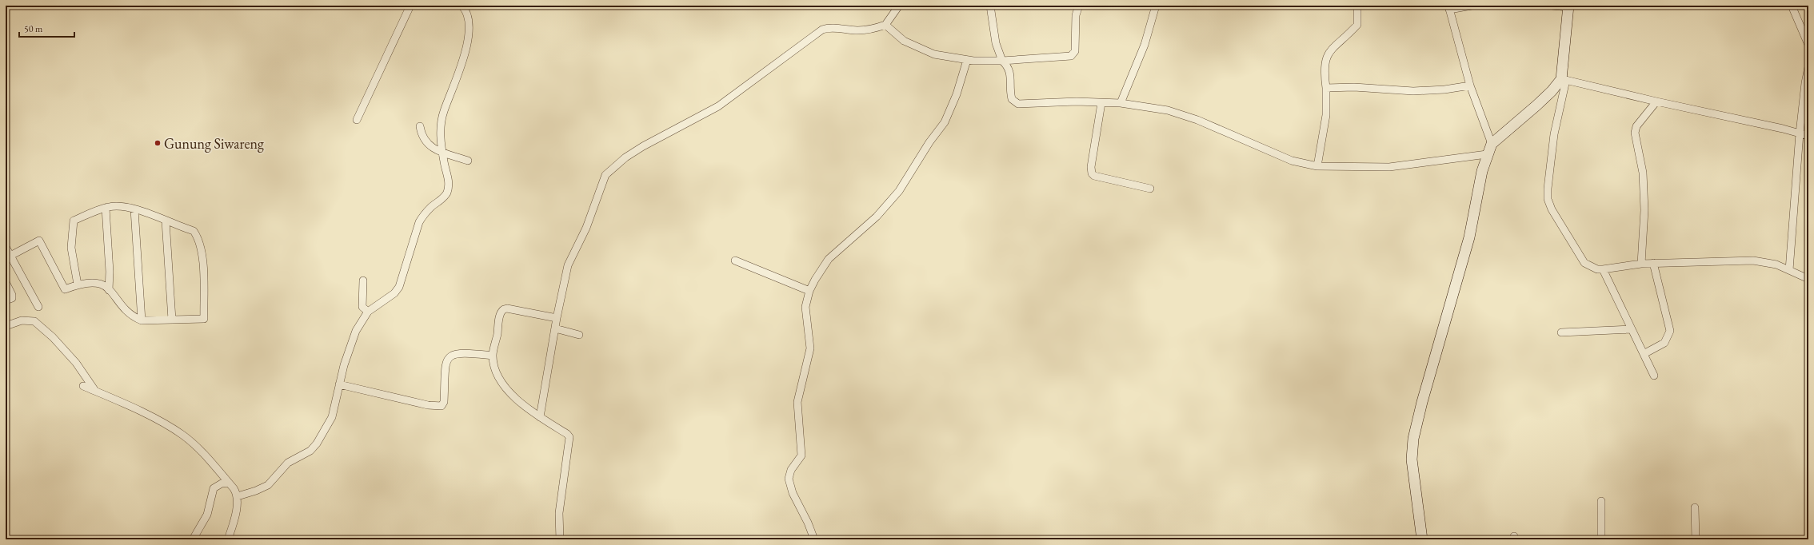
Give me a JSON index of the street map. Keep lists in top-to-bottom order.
{
  "places": ["Gunung Siwareng"],
  "scale_bar": "50 m"
}
